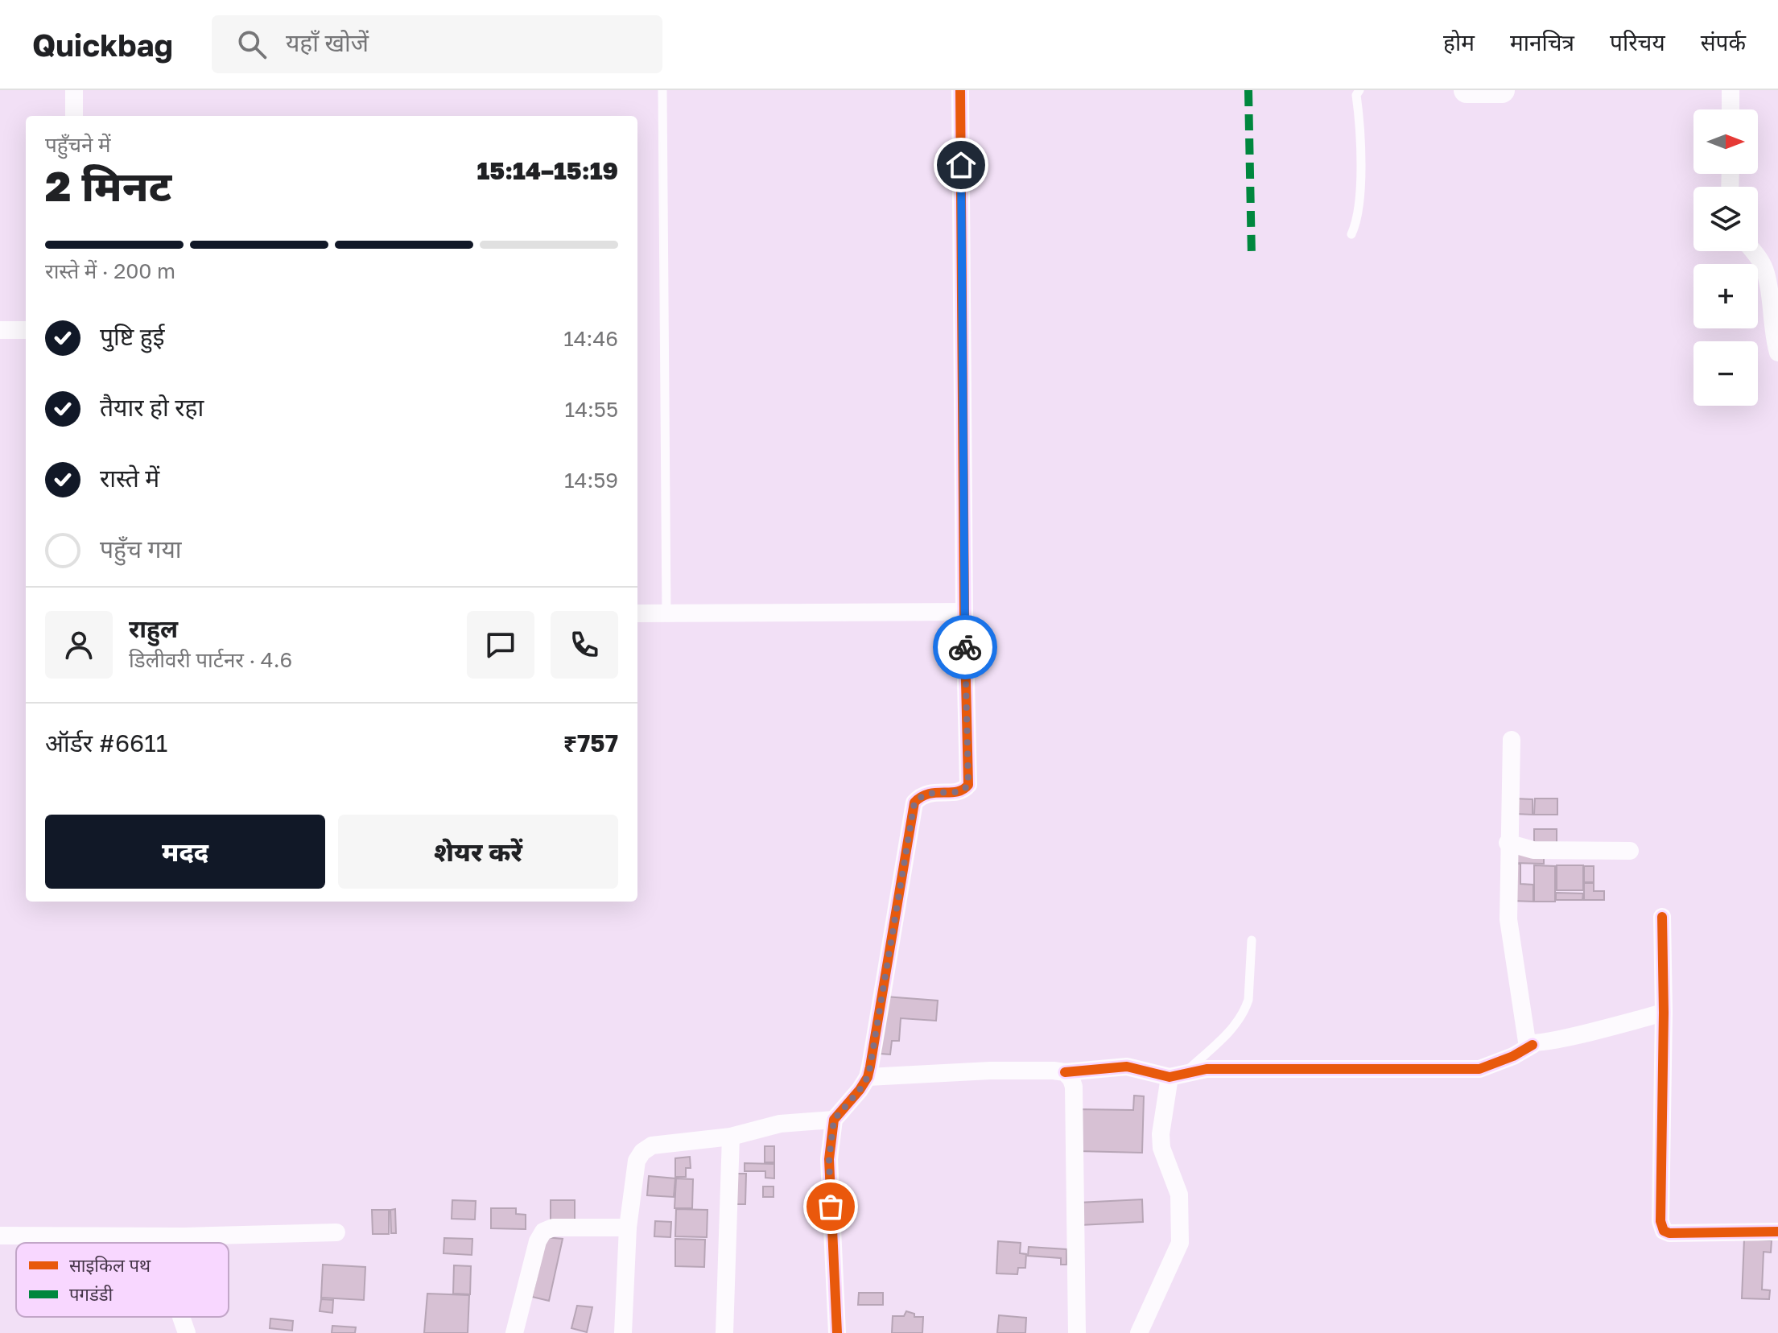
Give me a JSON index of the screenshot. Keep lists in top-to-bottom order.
{
  "legend": ["साइकिल पथ", "पगडंडी"],
  "north": "right",
  "page": {
    "header": "Quickbag",
    "search": "यहाँ खोजें",
    "nav": [
      "होम",
      "मानचित्र",
      "परिचय",
      "संपर्क"
    ],
    "map_buttons": ["+", "−"],
    "heading": ["2 मिनट", "पहुँचने में", "15:14–15:19"],
    "panel": [
      "राहुल",
      "डिलीवरी पार्टनर · 4.6",
      "ऑर्डर #6611",
      "₹757"
    ],
    "bar": "रास्ते में · 200 m",
    "list": [
      ["पुष्टि हुई", "14:46"],
      ["तैयार हो रहा", "14:55"],
      ["रास्ते में", "14:59"],
      "पहुँच गया"
    ],
    "buttons": ["मदद", "शेयर करें"]
  }
}
